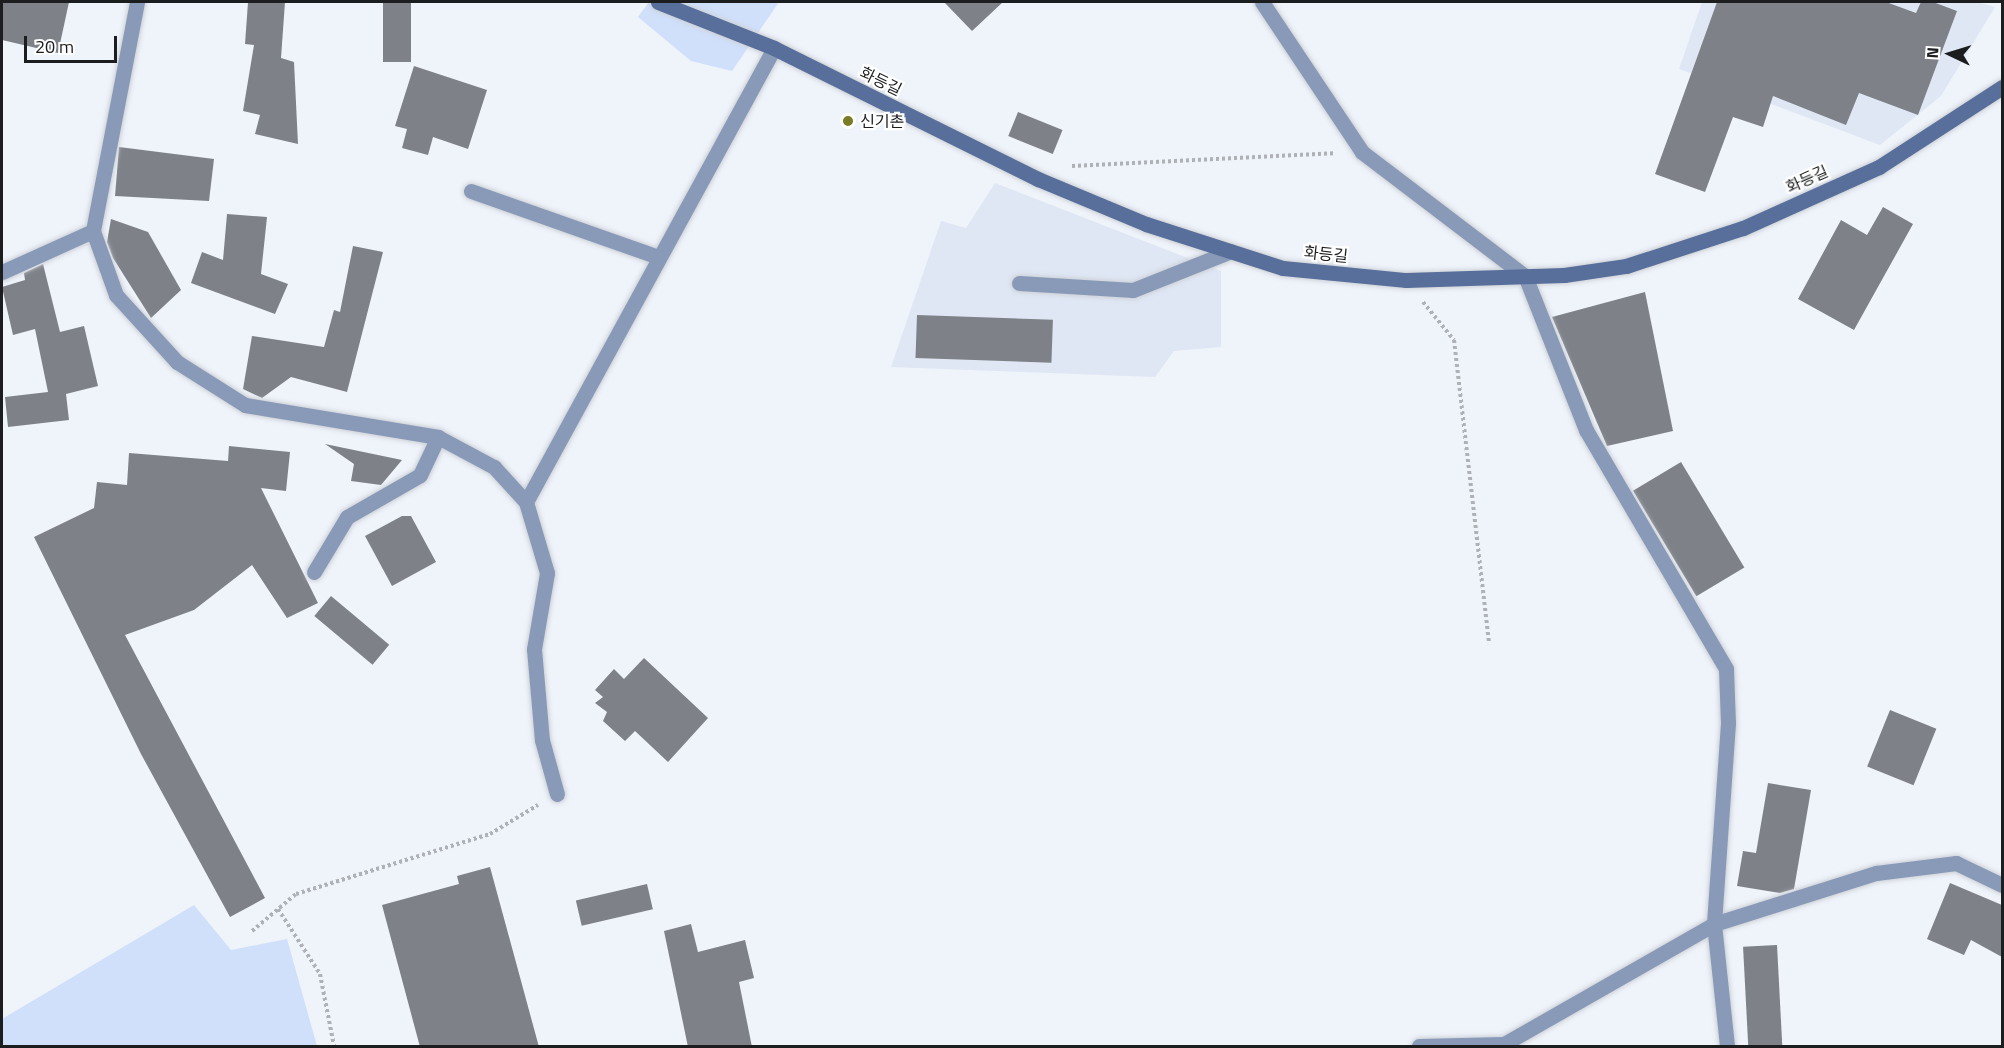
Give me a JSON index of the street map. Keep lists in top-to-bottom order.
{
  "streets": {
    "street": ["화등길"]
  },
  "places": ["신기촌"],
  "scale_bar": "20 m",
  "north": "left"
}
